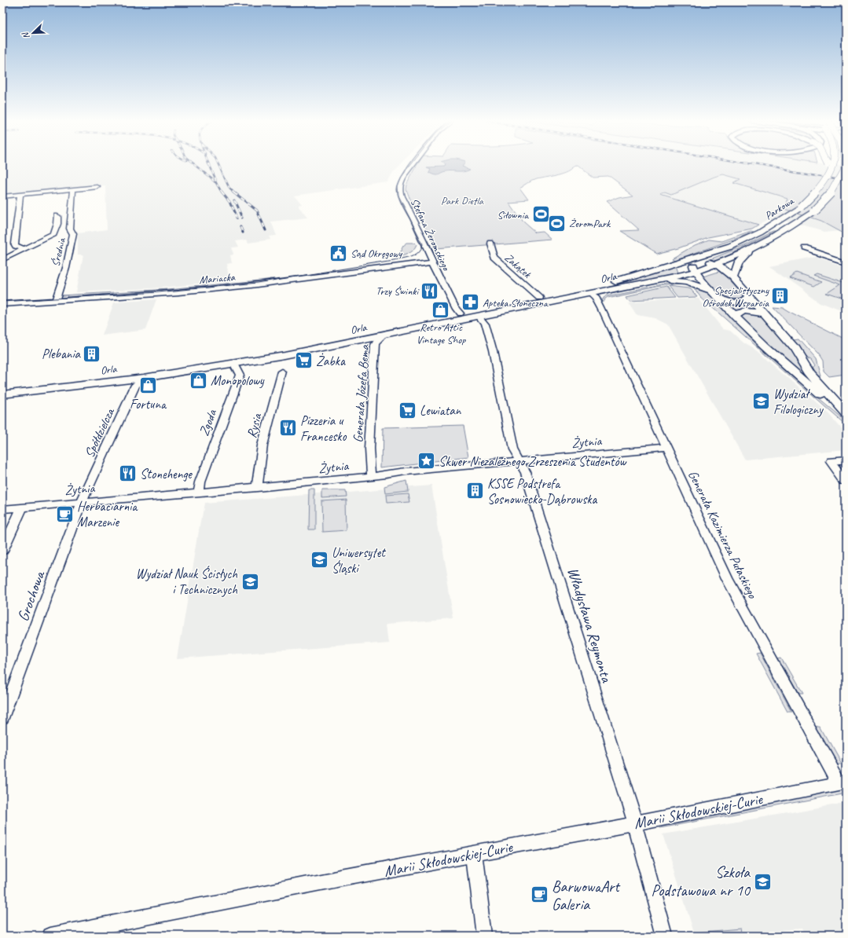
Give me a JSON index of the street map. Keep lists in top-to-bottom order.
{
  "streets": {
    "street": [
      "Parkowa",
      "Stefana Żeromskiego",
      "Średnia",
      "Zakątek",
      "Orla",
      "Mariacka",
      "Generała Józefa Bema",
      "Zgoda",
      "Rysia",
      "Spółdzielcza",
      "Żytnia",
      "Generała Kazimierza Pułaskiego",
      "Grochowa",
      "Władysława Reymonta",
      "Marii Skłodowskiej-Curie"
    ]
  },
  "crossings": [
    ["Parkowa", "Orla"],
    ["Stefana Żeromskiego", "Orla"],
    ["Stefana Żeromskiego", "Mariacka"],
    ["Średnia", "Mariacka"],
    ["Zakątek", "Orla"],
    ["Orla", "Generała Józefa Bema"],
    ["Orla", "Zgoda"],
    ["Orla", "Spółdzielcza"],
    ["Orla", "Generała Kazimierza Pułaskiego"],
    ["Orla", "Władysława Reymonta"],
    ["Generała Józefa Bema", "Żytnia"],
    ["Zgoda", "Żytnia"],
    ["Rysia", "Żytnia"],
    ["Spółdzielcza", "Żytnia"],
    ["Spółdzielcza", "Grochowa"],
    ["Żytnia", "Generała Kazimierza Pułaskiego"],
    ["Żytnia", "Grochowa"],
    ["Żytnia", "Władysława Reymonta"],
    ["Generała Kazimierza Pułaskiego", "Marii Skłodowskiej-Curie"],
    ["Władysława Reymonta", "Marii Skłodowskiej-Curie"]
  ],
  "parks": ["Park Dietla"],
  "places": {
    "sports": ["Siłownia", "ŻeromPark"],
    "public building": ["Sąd Okręgowy"],
    "restaurant": ["Trzy Świnki", "Pizzeria u Francesko", "Stonehenge"],
    "building": ["Specjalistyczny Ośrodek Wsparcia", "Plebania", "KSSE Podstrefa Sosnowiecko-Dąbrowska"],
    "pharmacy": ["Apteka Słoneczna"],
    "shop": ["Retro Attic Vintage Shop", "Monopolowy", "Fortuna"],
    "supermarket": ["Żabka", "Lewiatan"],
    "school or university": [
      "Wydział Filologiczny",
      "Uniwersytet Śląski",
      "Wydział Nauk Ścisłych i Technicznych",
      "Szkoła Podstawowa nr 10"
    ],
    "place": ["Skwer Niezależnego Zrzeszenia Studentów"],
    "cafe": ["Herbaciarnia Marzenie", "BarwowaArt Galeria"]
  },
  "north": "bottom left"
}
